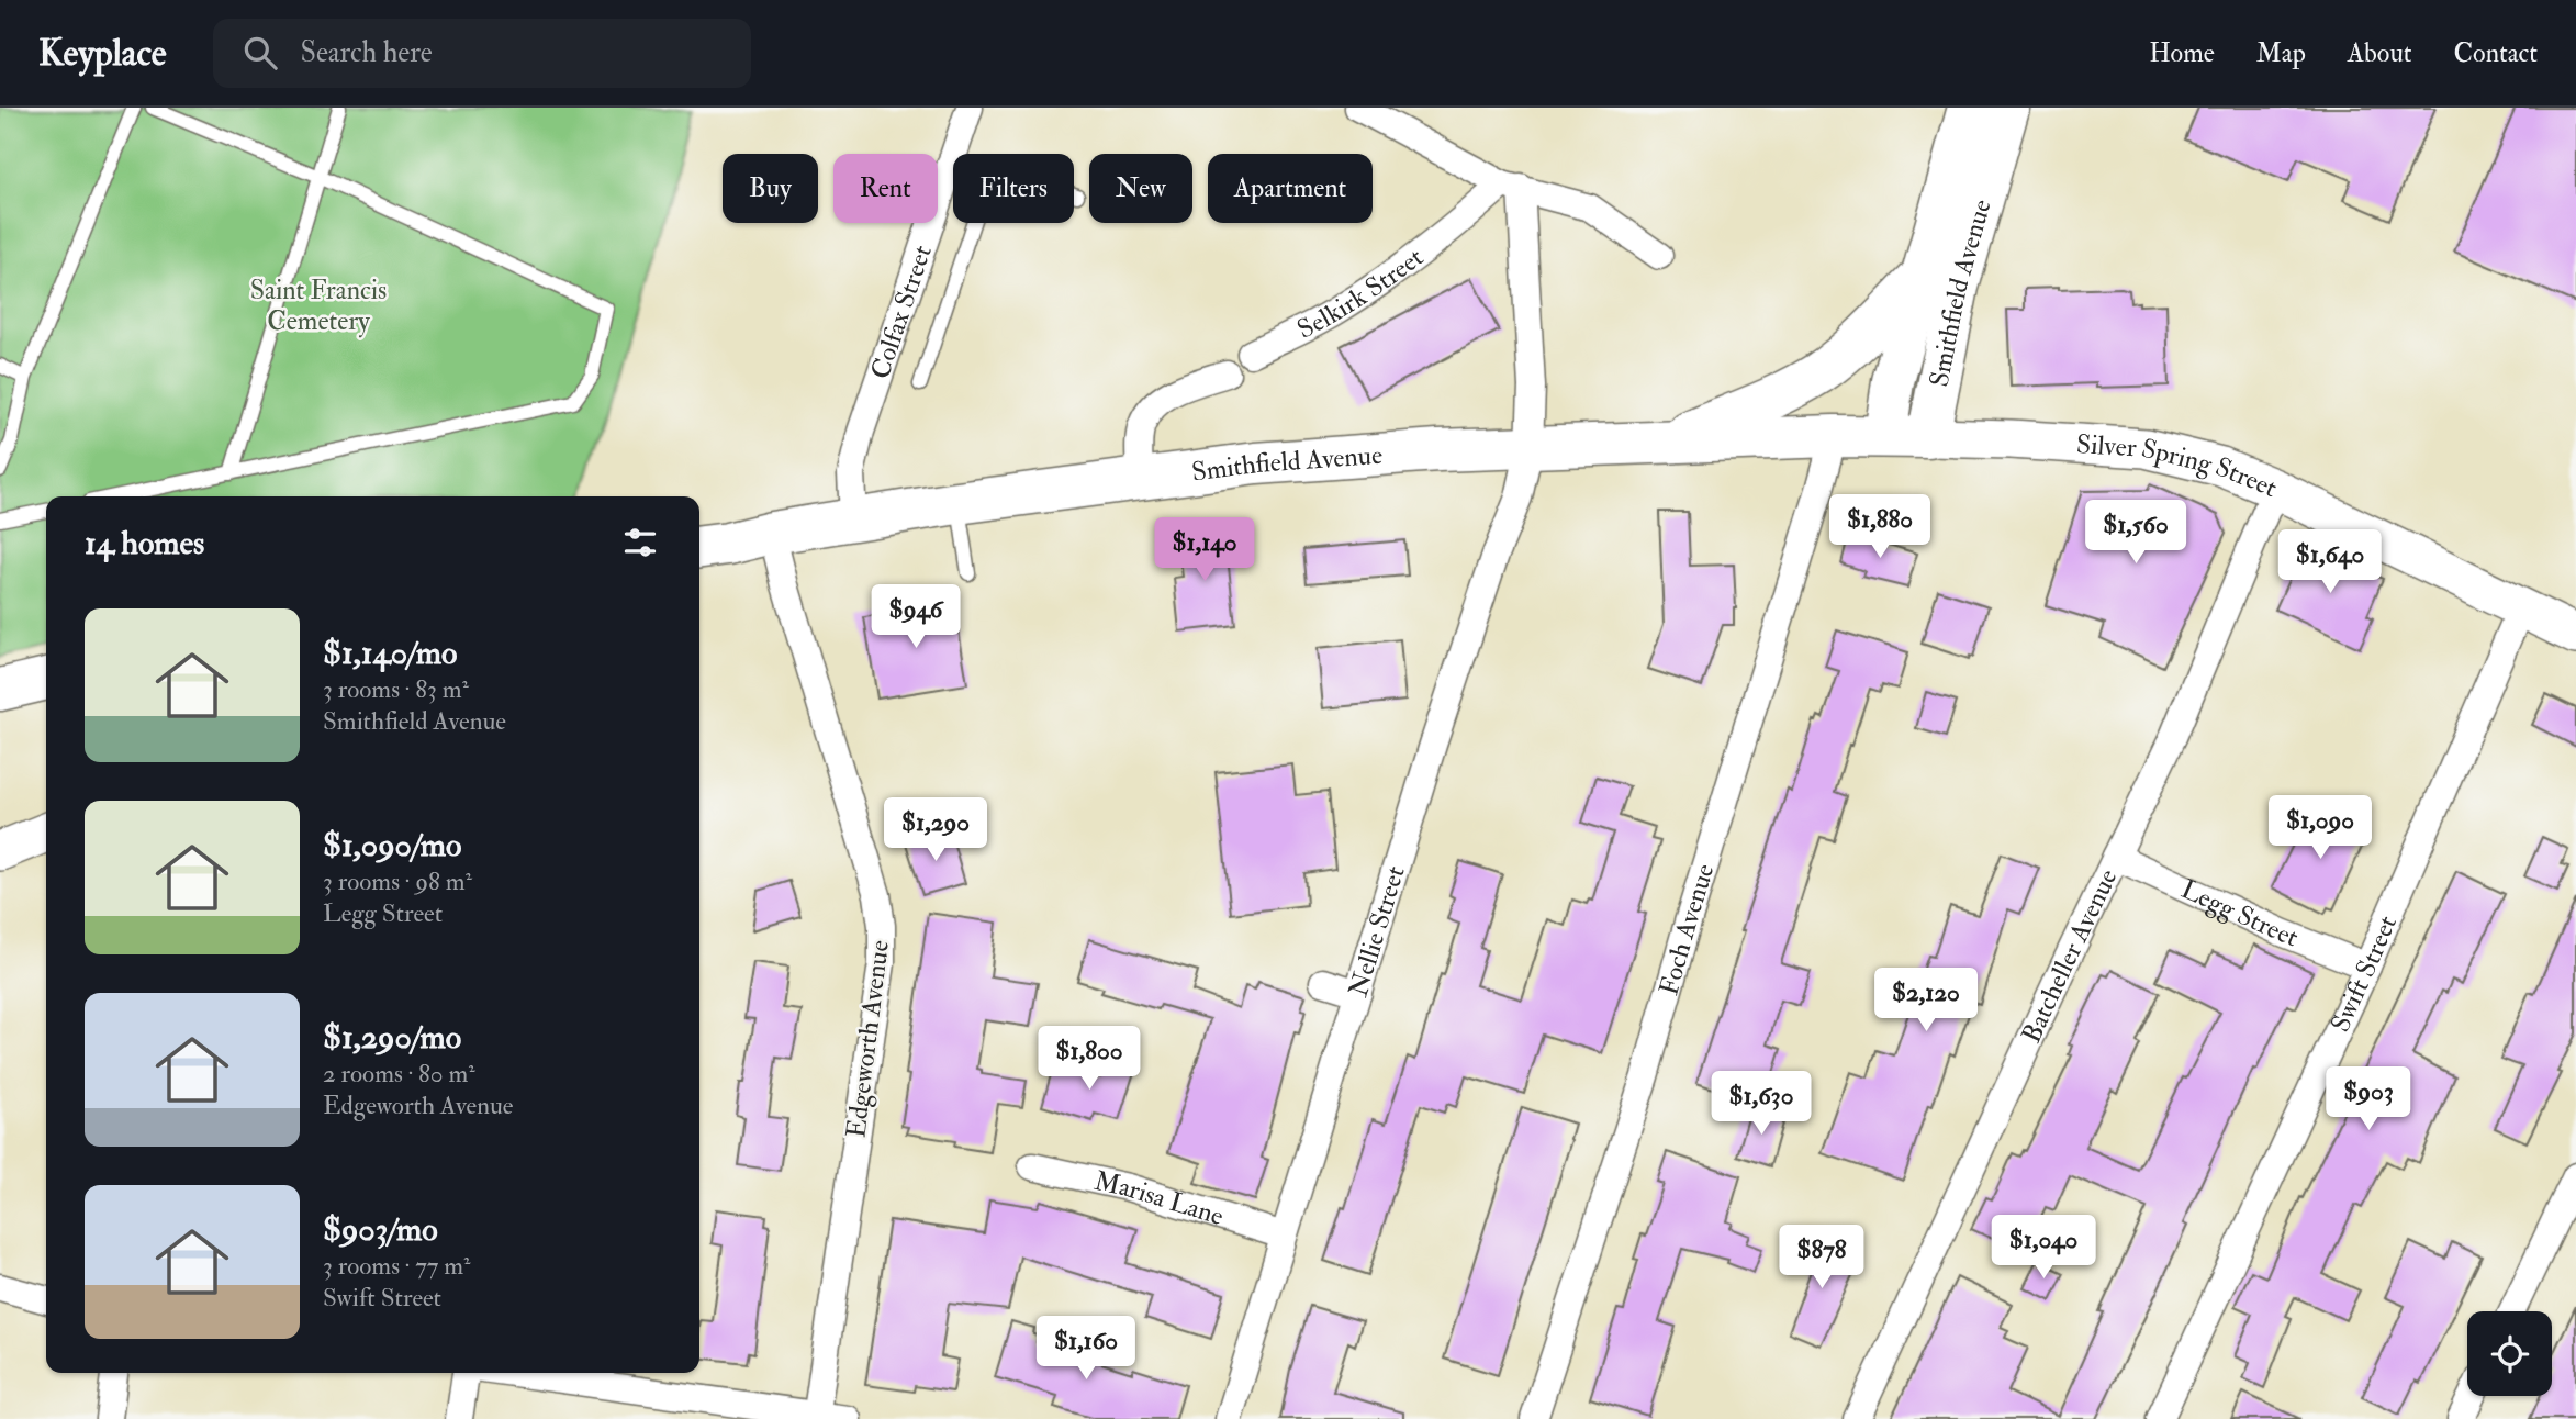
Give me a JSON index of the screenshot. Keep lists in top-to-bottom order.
{
  "streets": {
    "main road": ["Smithfield Avenue", "Silver Spring Street"],
    "street": [
      "Selkirk Street",
      "Colfax Street",
      "Legg Street",
      "Foch Avenue",
      "Nellie Street",
      "Batcheller Avenue",
      "Swift Street",
      "Edgeworth Avenue",
      "Marisa Lane"
    ]
  },
  "crossings": [
    ["Selkirk Street", "Nellie Street"],
    ["Smithfield Avenue", "Colfax Street"],
    ["Smithfield Avenue", "Silver Spring Street"],
    ["Smithfield Avenue", "Foch Avenue"],
    ["Smithfield Avenue", "Nellie Street"],
    ["Smithfield Avenue", "Edgeworth Avenue"],
    ["Silver Spring Street", "Batcheller Avenue"],
    ["Silver Spring Street", "Swift Street"],
    ["Legg Street", "Batcheller Avenue"],
    ["Legg Street", "Swift Street"],
    ["Nellie Street", "Marisa Lane"]
  ],
  "parks": ["Saint Francis Cemetery"],
  "page": {
    "header": "Keyplace",
    "search": "Search here",
    "nav": [
      "Home",
      "Map",
      "About",
      "Contact"
    ],
    "chip": [
      "Buy",
      "Rent",
      "Filters",
      "New",
      "Apartment"
    ],
    "price": [
      "$1,880",
      "$1,560",
      "$1,140",
      "$1,640",
      "$946",
      "$1,090",
      "$1,290",
      "$2,120",
      "$1,800",
      "$903",
      "$1,630",
      "$1,040",
      "$878",
      "$1,160"
    ],
    "heading": "14 homes",
    "list": [
      {
        "name": "$1,140/mo",
        "note": "3 rooms · 83 m² · Smithfield Avenue"
      },
      {
        "name": "$1,090/mo",
        "note": "3 rooms · 98 m² · Legg Street"
      },
      {
        "name": "$1,290/mo",
        "note": "2 rooms · 80 m² · Edgeworth Avenue"
      },
      {
        "name": "$903/mo",
        "note": "3 rooms · 77 m² · Swift Street"
      }
    ]
  }
}
